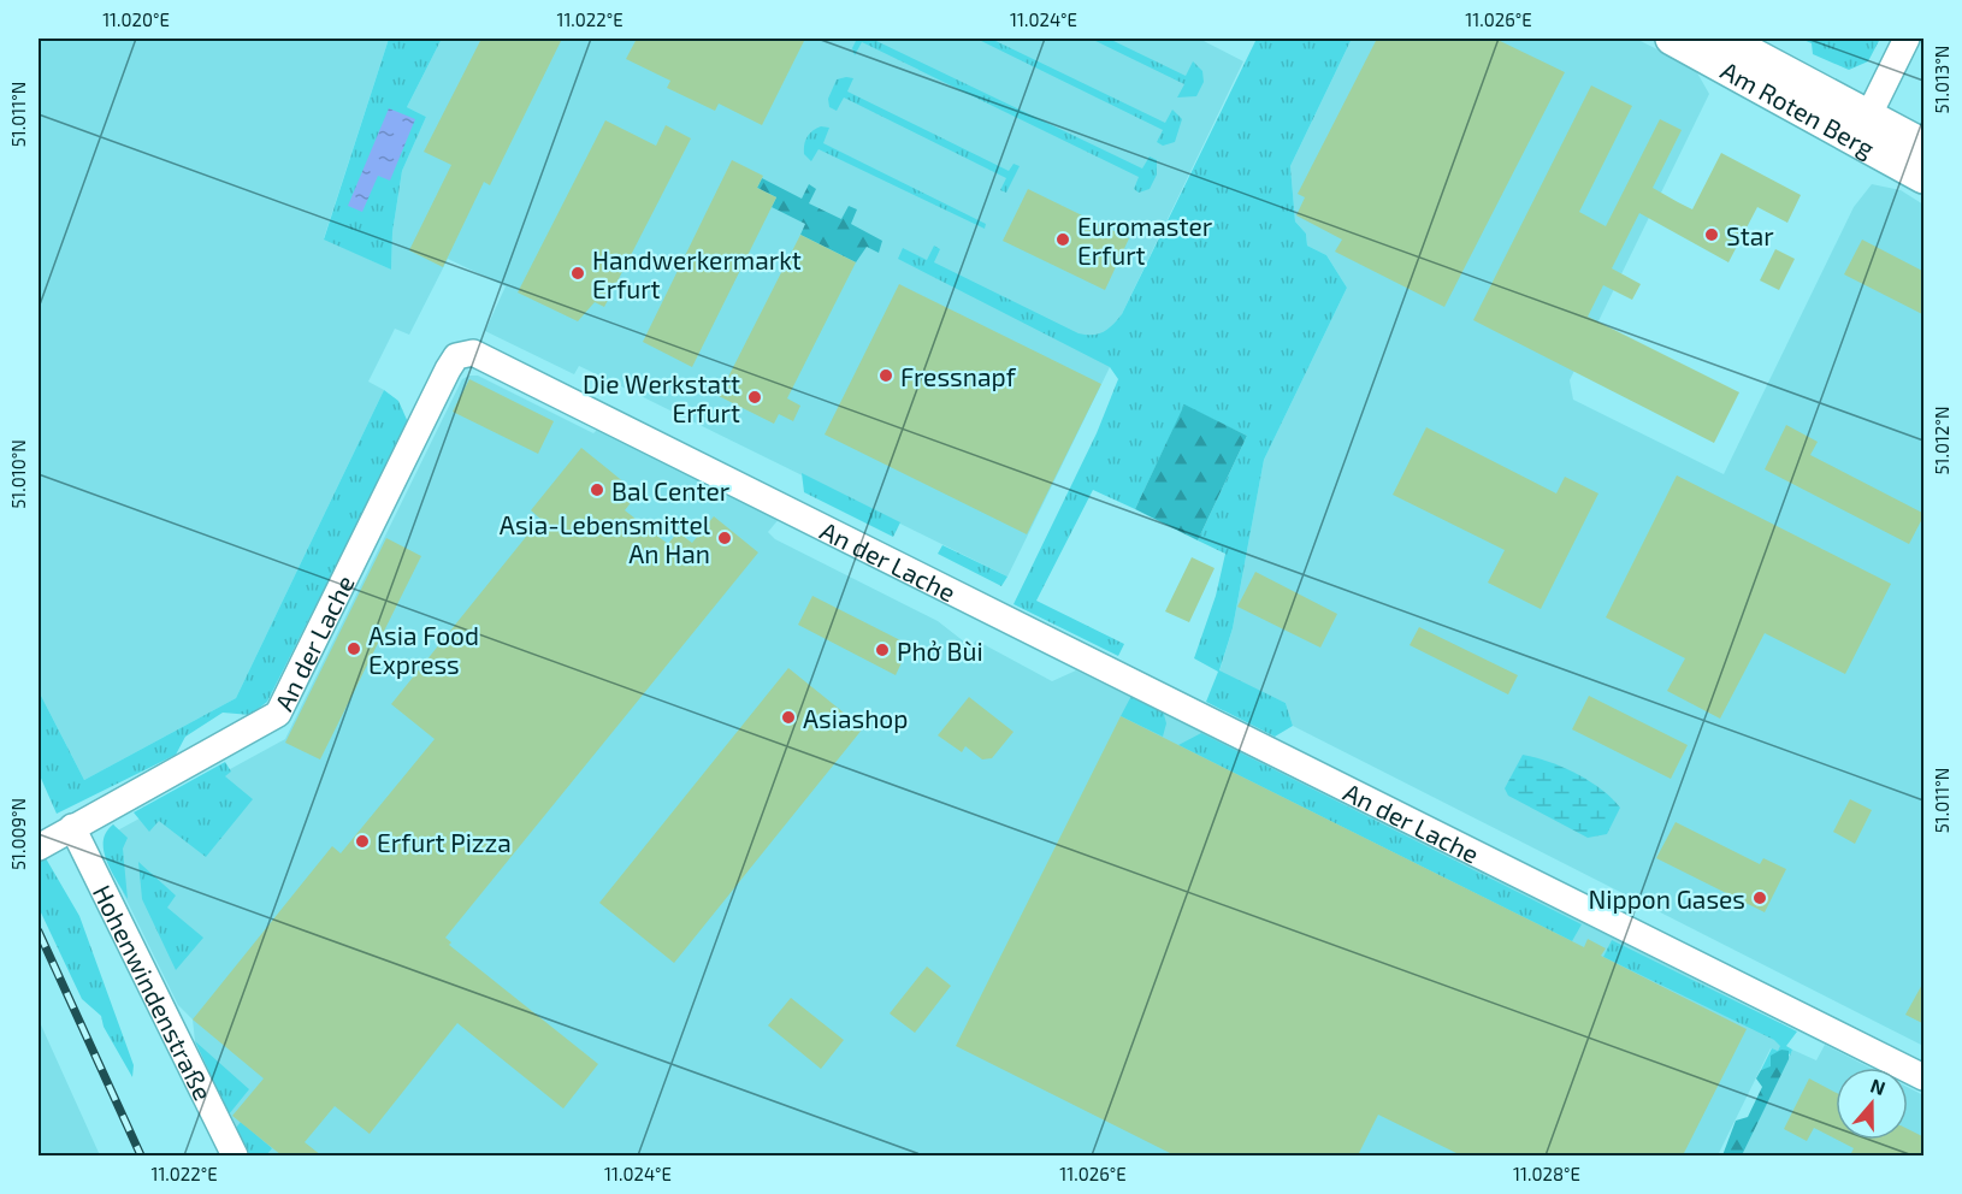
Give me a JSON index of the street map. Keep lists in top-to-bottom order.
{
  "streets": {
    "main road": ["Am Roten Berg"],
    "street": ["An der Lache", "Hohenwindenstraße"]
  },
  "crossings": [
    ["An der Lache", "Hohenwindenstraße"]
  ],
  "places": [
    "Star",
    "Euromaster Erfurt",
    "Handwerkermarkt Erfurt",
    "Fressnapf",
    "Die Werkstatt Erfurt",
    "Bal Center",
    "Asia-Lebensmittel An Han",
    "Asia Food Express",
    "Phở Bùi",
    "Asiashop",
    "Erfurt Pizza",
    "Nippon Gases"
  ],
  "north": "top",
  "coordinates": [
    "11.020°E",
    "11.022°E",
    "11.024°E",
    "11.026°E",
    "51.013°N",
    "51.011°N",
    "51.012°N",
    "51.010°N",
    "51.009°N",
    "11.028°E"
  ]
}
